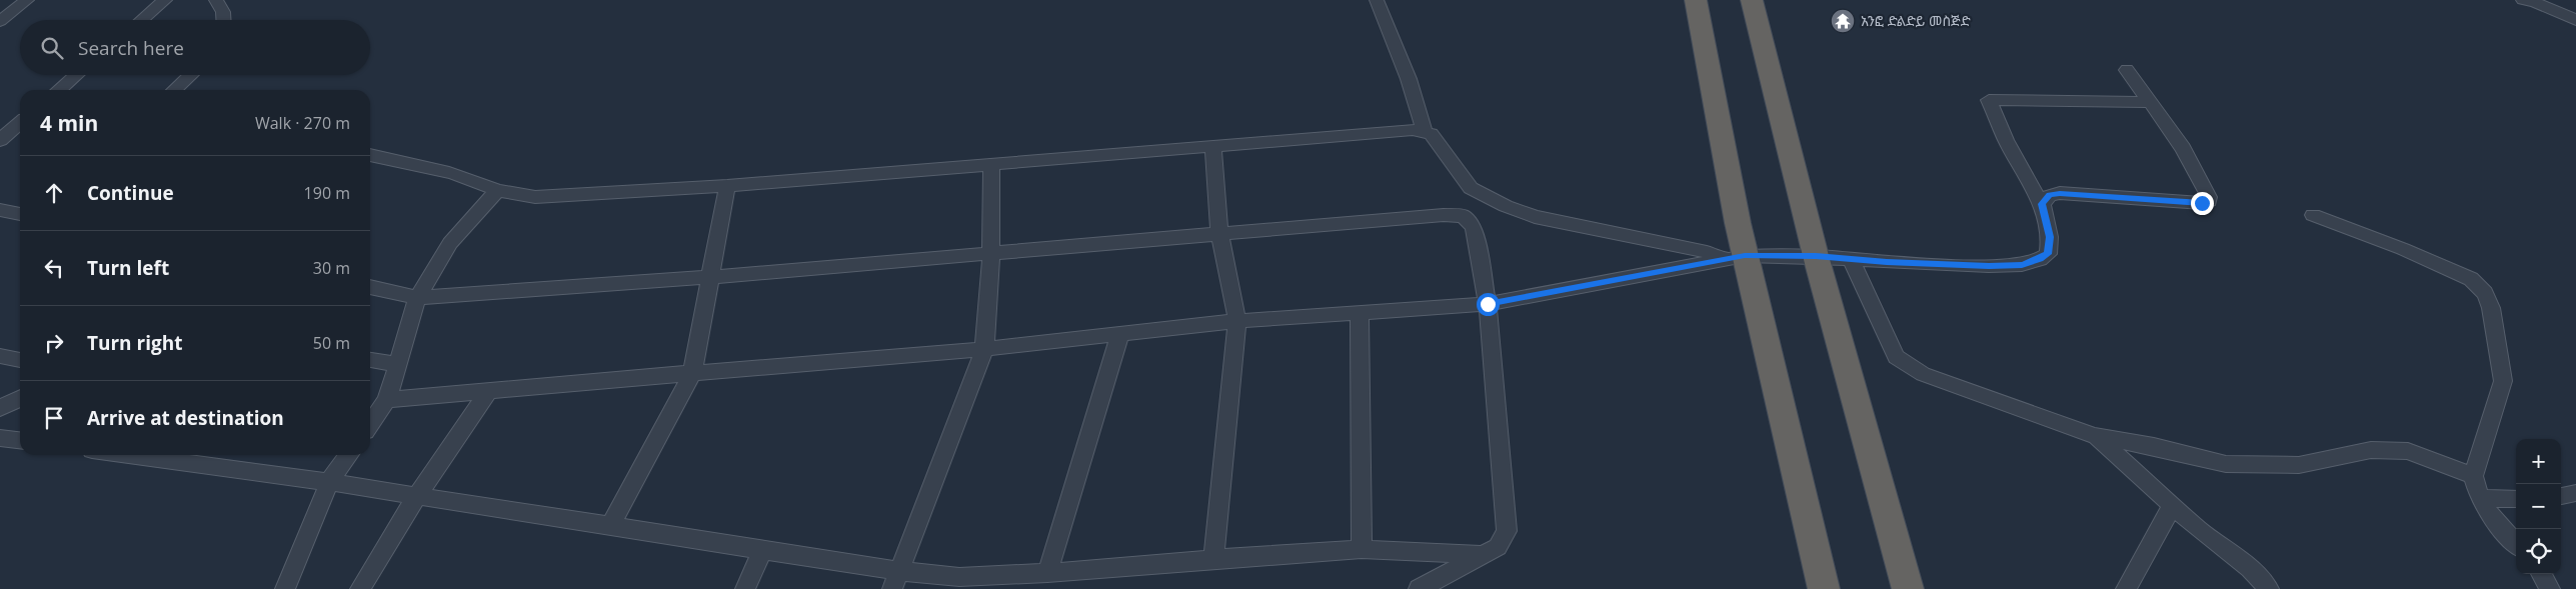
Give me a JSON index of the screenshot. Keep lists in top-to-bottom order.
{
  "places": {
    "temple": ["አንፎ ድልድይ መስጅድ"]
  },
  "page": {
    "search": "Search here",
    "heading": ["4 min", "Walk · 270 m"],
    "list": [
      ["Continue", "190 m"],
      ["Turn left", "30 m"],
      ["Turn right", "50 m"],
      "Arrive at destination"
    ],
    "map_buttons": ["+", "−"]
  }
}
